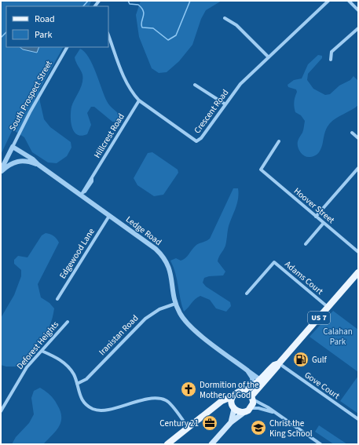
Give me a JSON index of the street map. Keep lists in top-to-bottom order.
{
  "streets": {
    "main road": ["US 7"],
    "street": [
      "South Prospect Street",
      "Crescent Road",
      "Hillcrest Road",
      "Hoover Street",
      "Ledge Road",
      "Edgewood Lane",
      "Adams Court",
      "Iranistan Road",
      "Deforest Heights",
      "Gove Court"
    ]
  },
  "crossings": [
    ["South Prospect Street", "Ledge Road"],
    ["Crescent Road", "Hillcrest Road"],
    ["Hillcrest Road", "Ledge Road"],
    ["Ledge Road", "Edgewood Lane"],
    ["Ledge Road", "US 7"],
    ["Ledge Road", "Iranistan Road"],
    ["Adams Court", "US 7"],
    ["US 7", "Gove Court"]
  ],
  "parks": ["Calahan Park"],
  "places": {
    "fuel station": ["Gulf"],
    "church": ["Dormition of the Mother of God"],
    "office": ["Century 21"],
    "school or university": ["Christ the King School"]
  },
  "legend": ["Road", "Park"]
}
